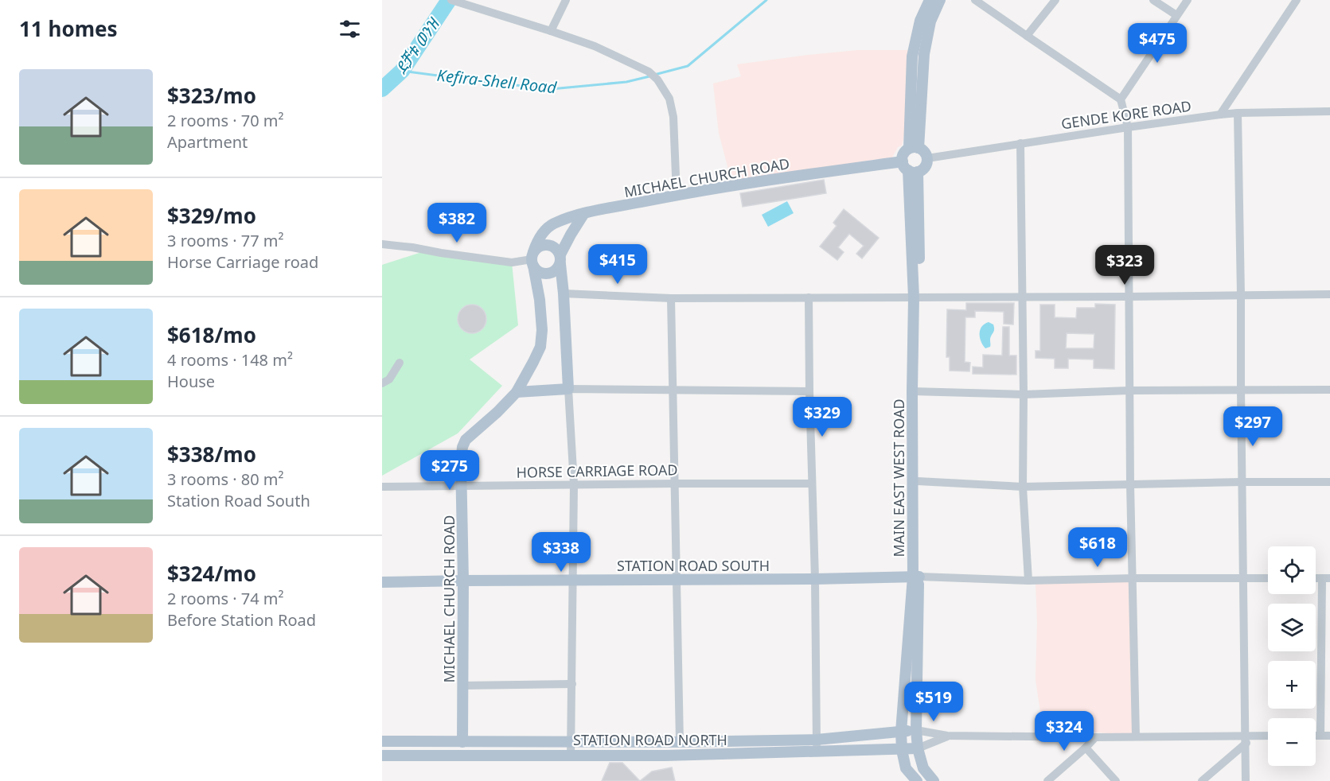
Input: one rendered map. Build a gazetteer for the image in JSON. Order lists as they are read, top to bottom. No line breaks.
{"streets":{"main road":["MICHAEL CHURCH ROAD","MAIN EAST WEST ROAD","STATION ROAD SOUTH","STATION ROAD NORTH"],"street":["GENDE KORE ROAD","HORSE CARRIAGE ROAD"]},"crossings":[["GENDE KORE ROAD","MICHAEL CHURCH ROAD"],["GENDE KORE ROAD","MAIN EAST WEST ROAD"],["MICHAEL CHURCH ROAD","HORSE CARRIAGE ROAD"],["MICHAEL CHURCH ROAD","MAIN EAST WEST ROAD"],["MICHAEL CHURCH ROAD","STATION ROAD SOUTH"],["MICHAEL CHURCH ROAD","STATION ROAD NORTH"],["MAIN EAST WEST ROAD","STATION ROAD SOUTH"],["MAIN EAST WEST ROAD","STATION ROAD NORTH"]],"water":["ደቻቱ ወንዝ","Kefira-Shell Road"],"page":{"heading":"11 homes","price":["$475","$382","$415","$323","$329","$297","$275","$618","$338","$519","$324"],"list":[{"name":"$323/mo","note":"2 rooms · 70 m² · Apartment"},{"name":"$329/mo","note":"3 rooms · 77 m² · Horse Carriage road"},{"name":"$618/mo","note":"4 rooms · 148 m² · House"},{"name":"$338/mo","note":"3 rooms · 80 m² · Station Road South"},{"name":"$324/mo","note":"2 rooms · 74 m² · Before Station Road"}],"map_buttons":["+","−"]}}
